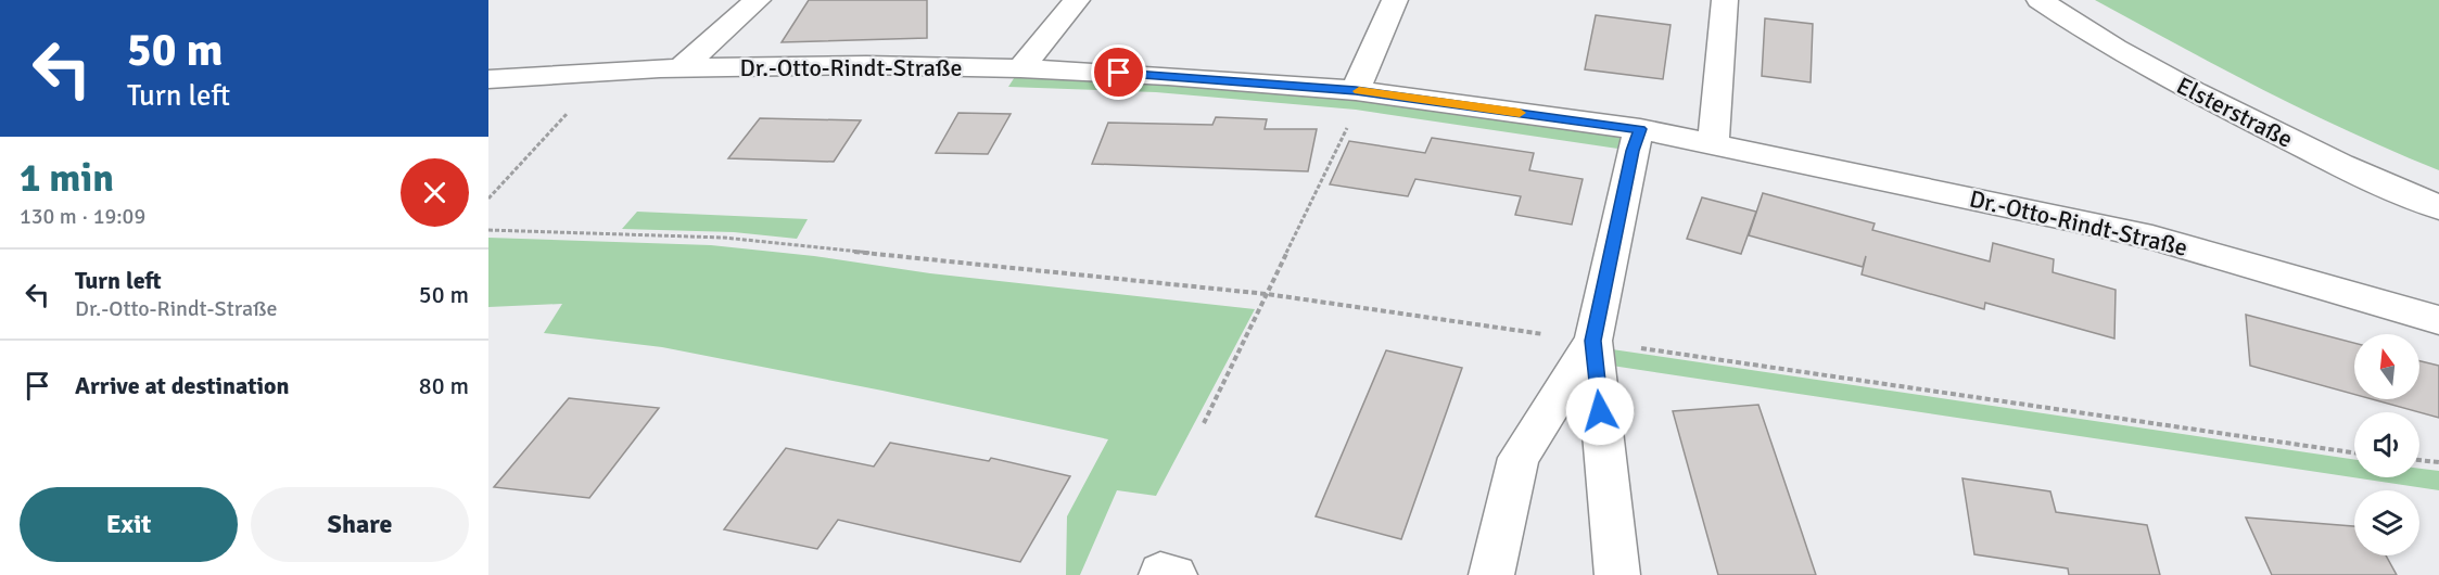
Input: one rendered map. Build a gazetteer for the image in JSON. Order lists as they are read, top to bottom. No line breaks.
{"streets":{"street":["Dr.-Otto-Rindt-Straße","Elsterstraße"]},"north":"top","page":{"turn":["50 m","Turn left"],"heading":["1 min","130 m · 19:09"],"list":[{"name":"Turn left","note":"Dr.-Otto-Rindt-Straße","value":"50 m"},{"name":"Arrive at destination","value":"80 m"}],"buttons":["Exit","Share"]}}
